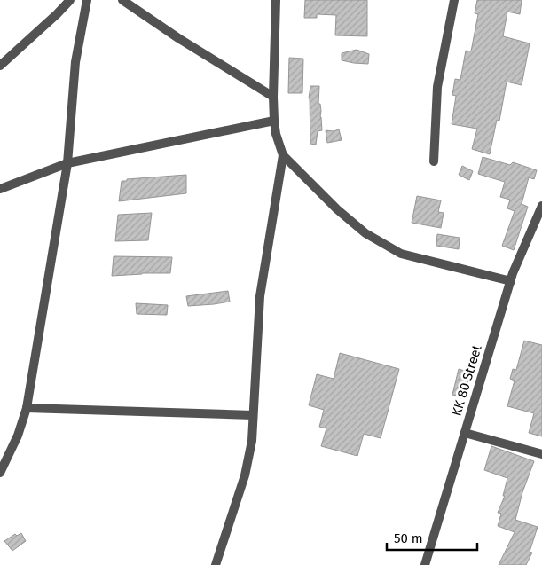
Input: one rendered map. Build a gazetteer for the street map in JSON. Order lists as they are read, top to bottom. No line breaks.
{"streets":{"street":["KK 80 Street"]},"scale_bar":"50 m"}
